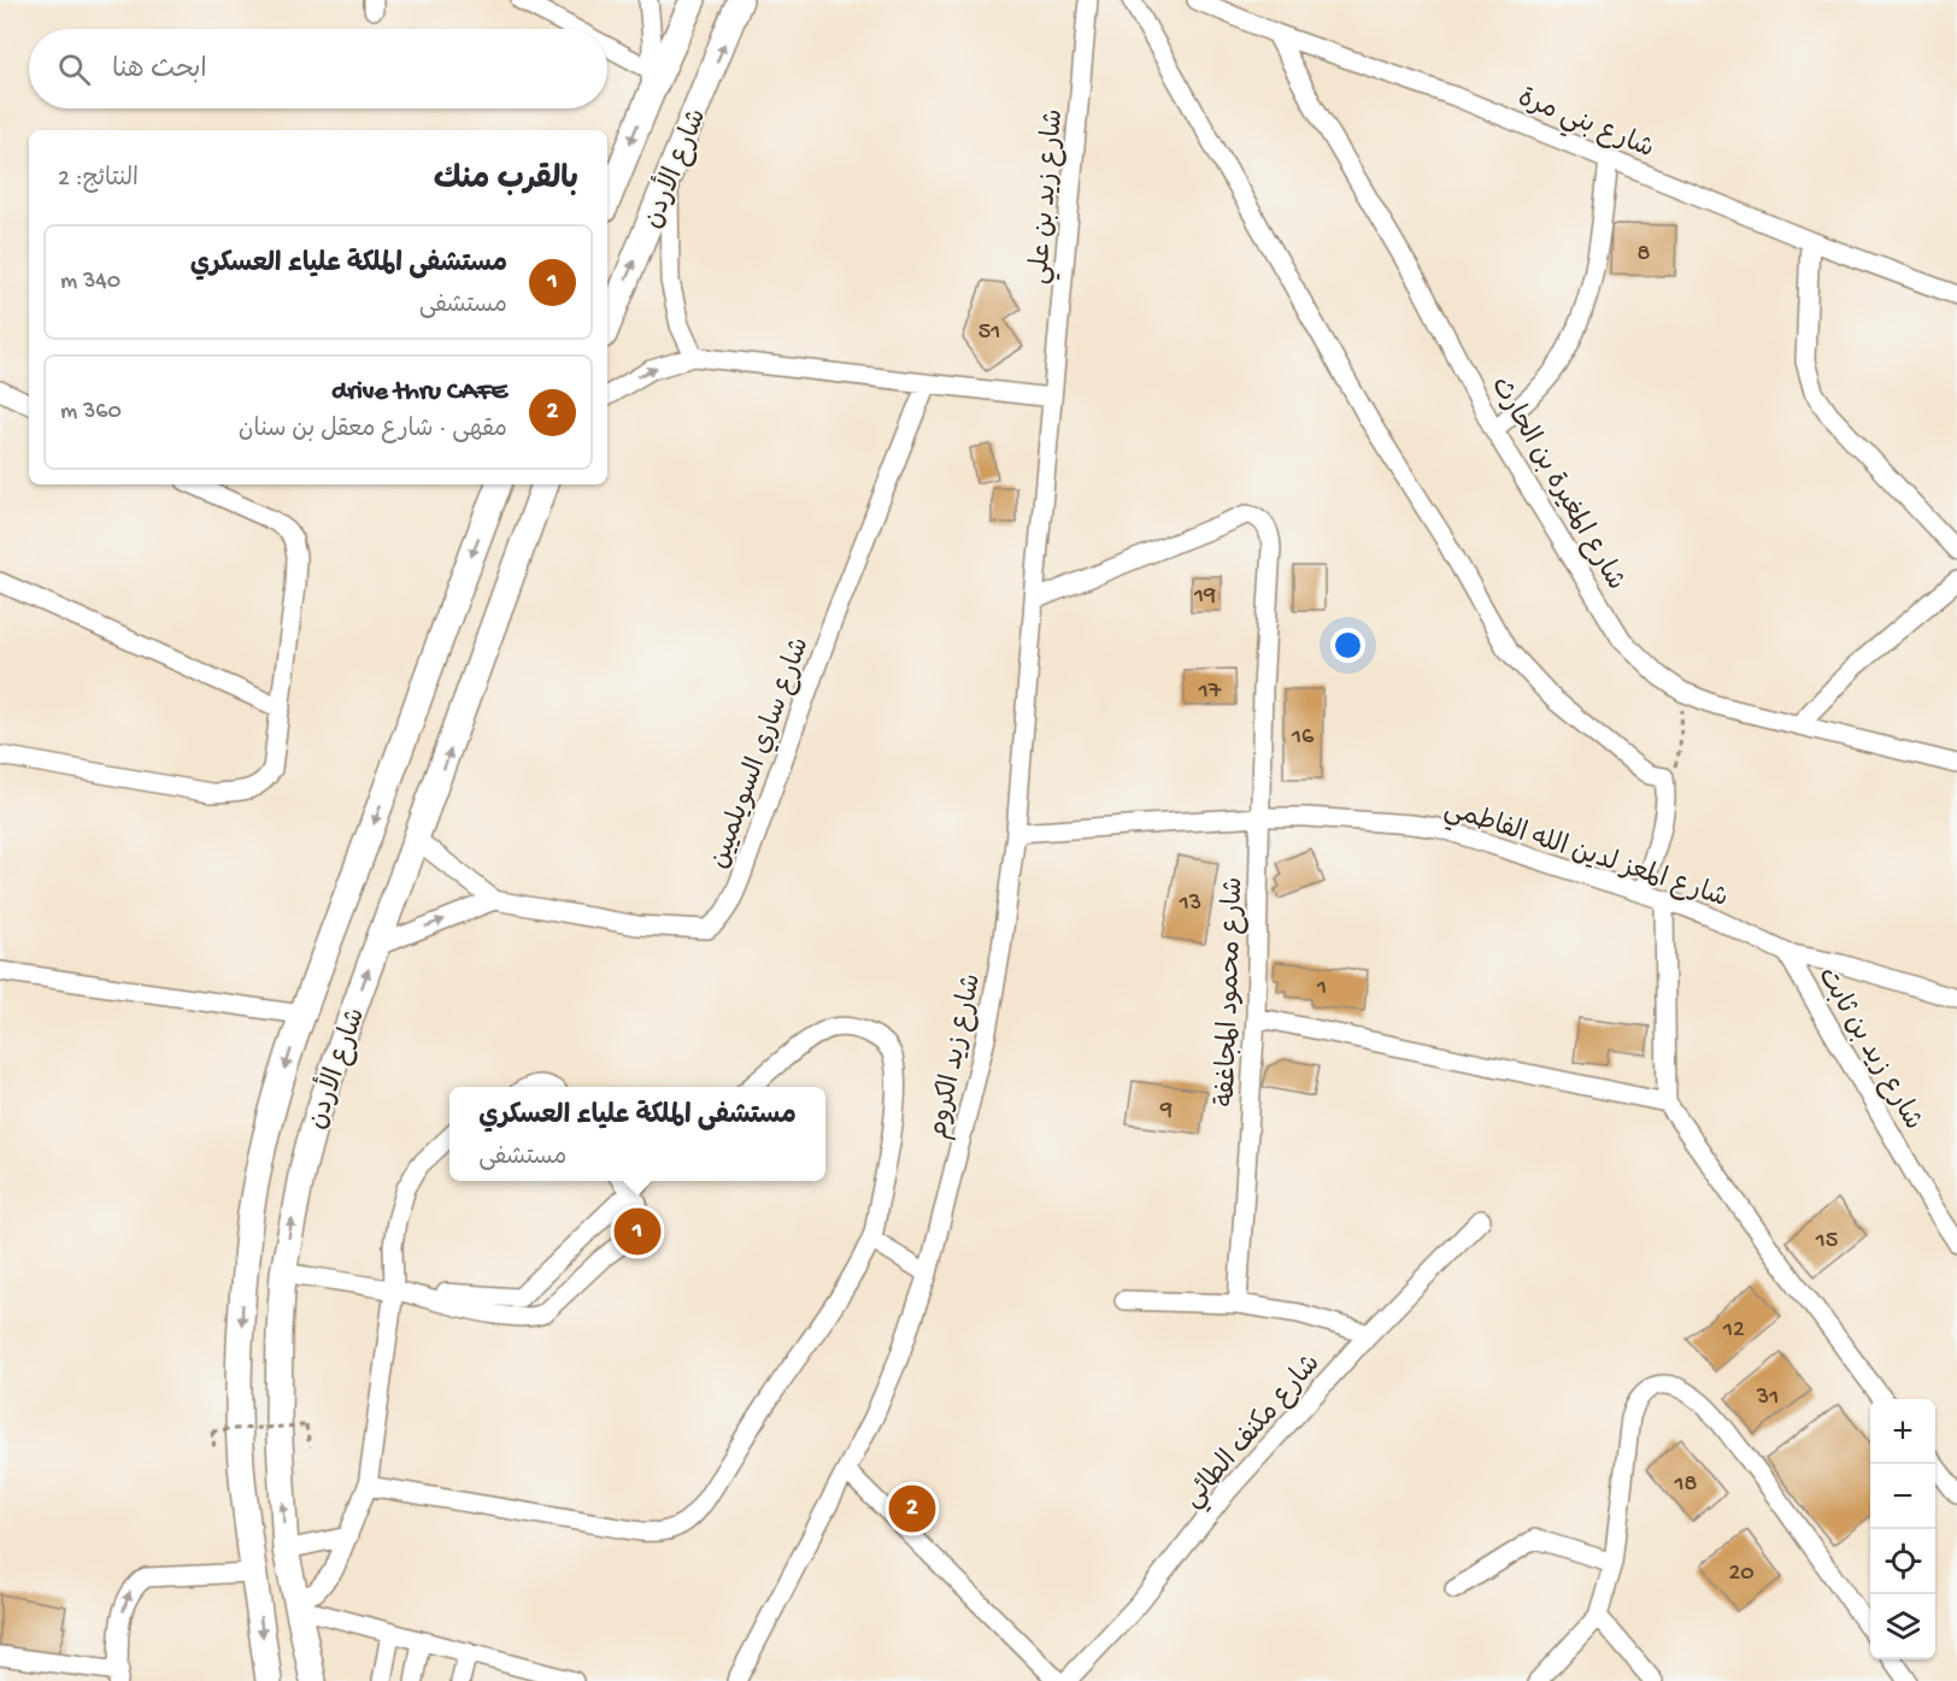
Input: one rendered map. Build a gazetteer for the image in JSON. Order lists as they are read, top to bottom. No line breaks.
{"streets":{"highway":["شارع الأردن"],"street":["شارع بني مرة","شارع زيد بن علي","شارع المغيرة بن الحارث","شارع ساري السويلميين","شارع المعز لدين الله الفاطمي","شارع محمود المجاغفة","شارع زيد بن ثابت","شارع زيد الكروم","شارع مكنف الطائي"]},"crossings":[["شارع بني مرة","شارع المغيرة بن الحارث"],["شارع الأردن","شارع ساري السويلميين"],["شارع زيد بن علي","شارع زيد الكروم"],["شارع المعز لدين الله الفاطمي","شارع محمود المجاغفة"],["شارع المعز لدين الله الفاطمي","شارع زيد بن ثابت"],["شارع المعز لدين الله الفاطمي","شارع زيد الكروم"],["شارع محمود المجاغفة","شارع زيد الكروم"]],"house_numbers":["8","51","19","17","16","13","1","9","15","12","31","18","20"],"page":{"search":"ابحث هنا","heading":["بالقرب منك","النتائج: 2"],"list":[{"mark":"1","name":"مستشفى الملكة علياء العسكري","note":"مستشفى","value":"340 m"},{"mark":"2","name":"drive thru CAFE","note":"مقهى · شارع معقل بن سنان","value":"360 m"}],"popup":["مستشفى الملكة علياء العسكري","مستشفى"],"pins":["1","2"],"map_buttons":["+","−"]}}
